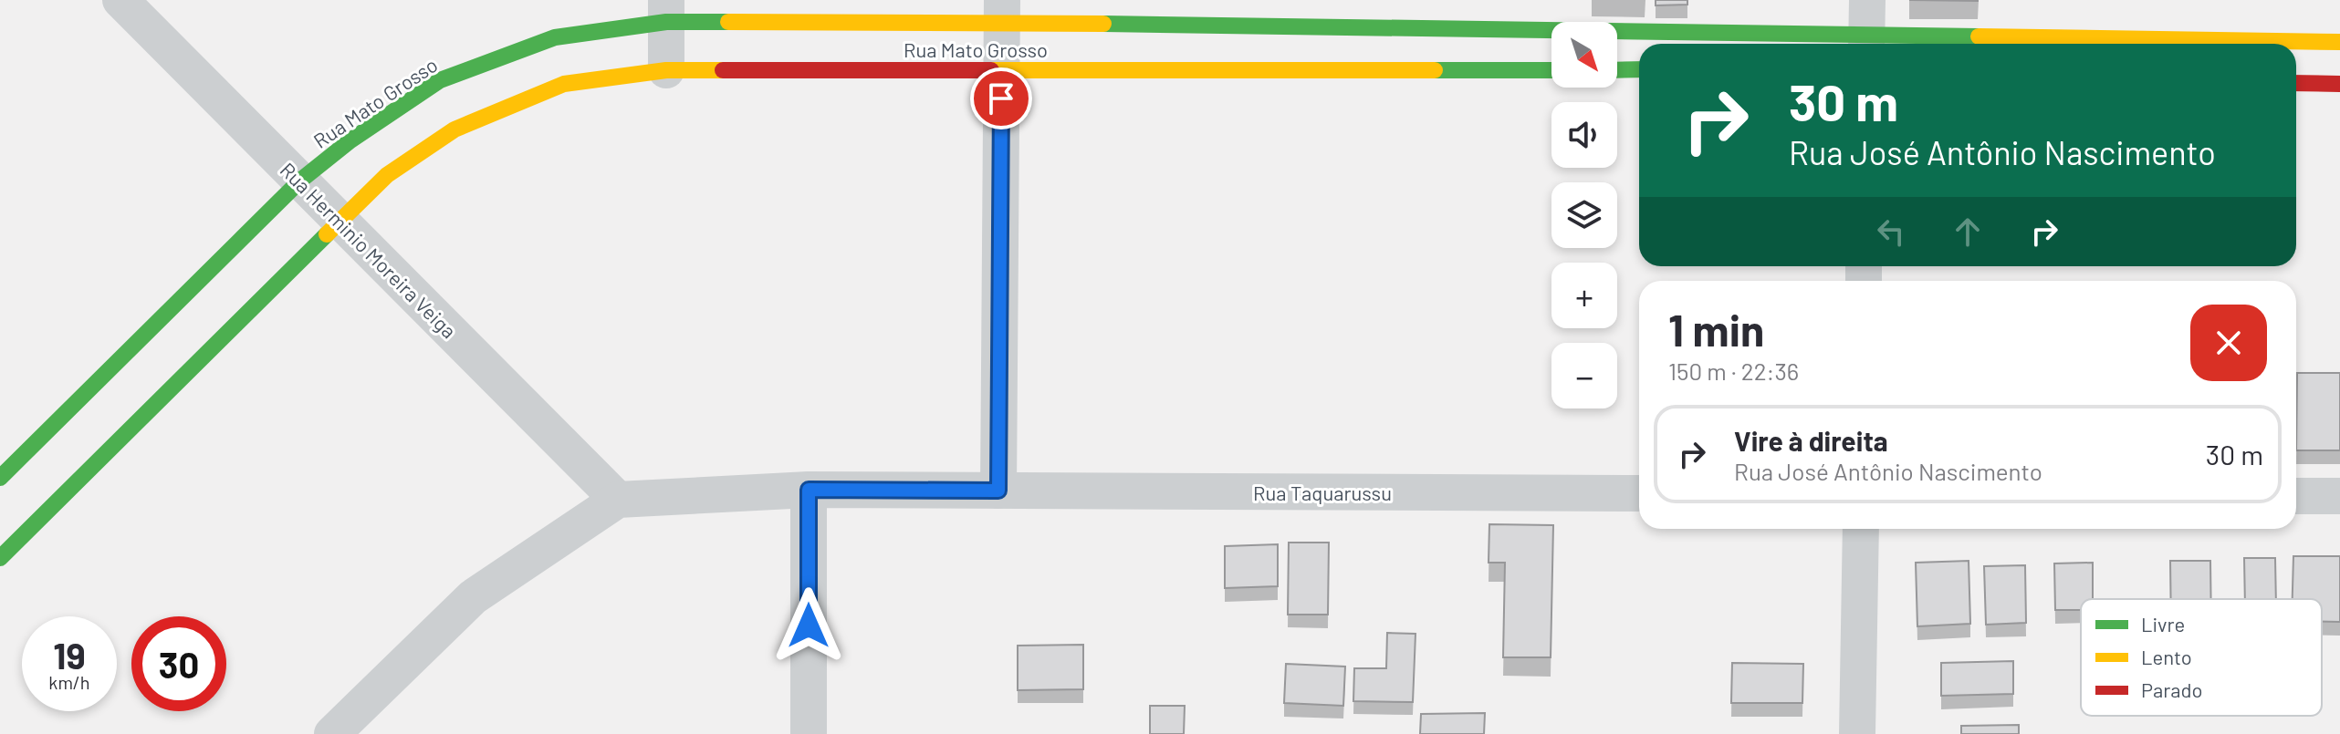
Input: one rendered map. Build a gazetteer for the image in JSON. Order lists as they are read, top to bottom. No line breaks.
{"streets":{"street":["Rua Mato Grosso","Rua Herminio Moreira Veiga","Rua Taquarussu"]},"crossings":[["Rua Mato Grosso","Rua Herminio Moreira Veiga"],["Rua Herminio Moreira Veiga","Rua Taquarussu"]],"legend":["Livre","Lento","Parado"],"north":"bottom right","page":{"map_buttons":["+","−"],"turn":["30 m","Rua José Antônio Nascimento"],"heading":["1 min","150 m · 22:36"],"list":[{"name":"Vire à direita","note":"Rua José Antônio Nascimento","value":"30 m"}],"speed":"19 km/h","limit":"30"}}
